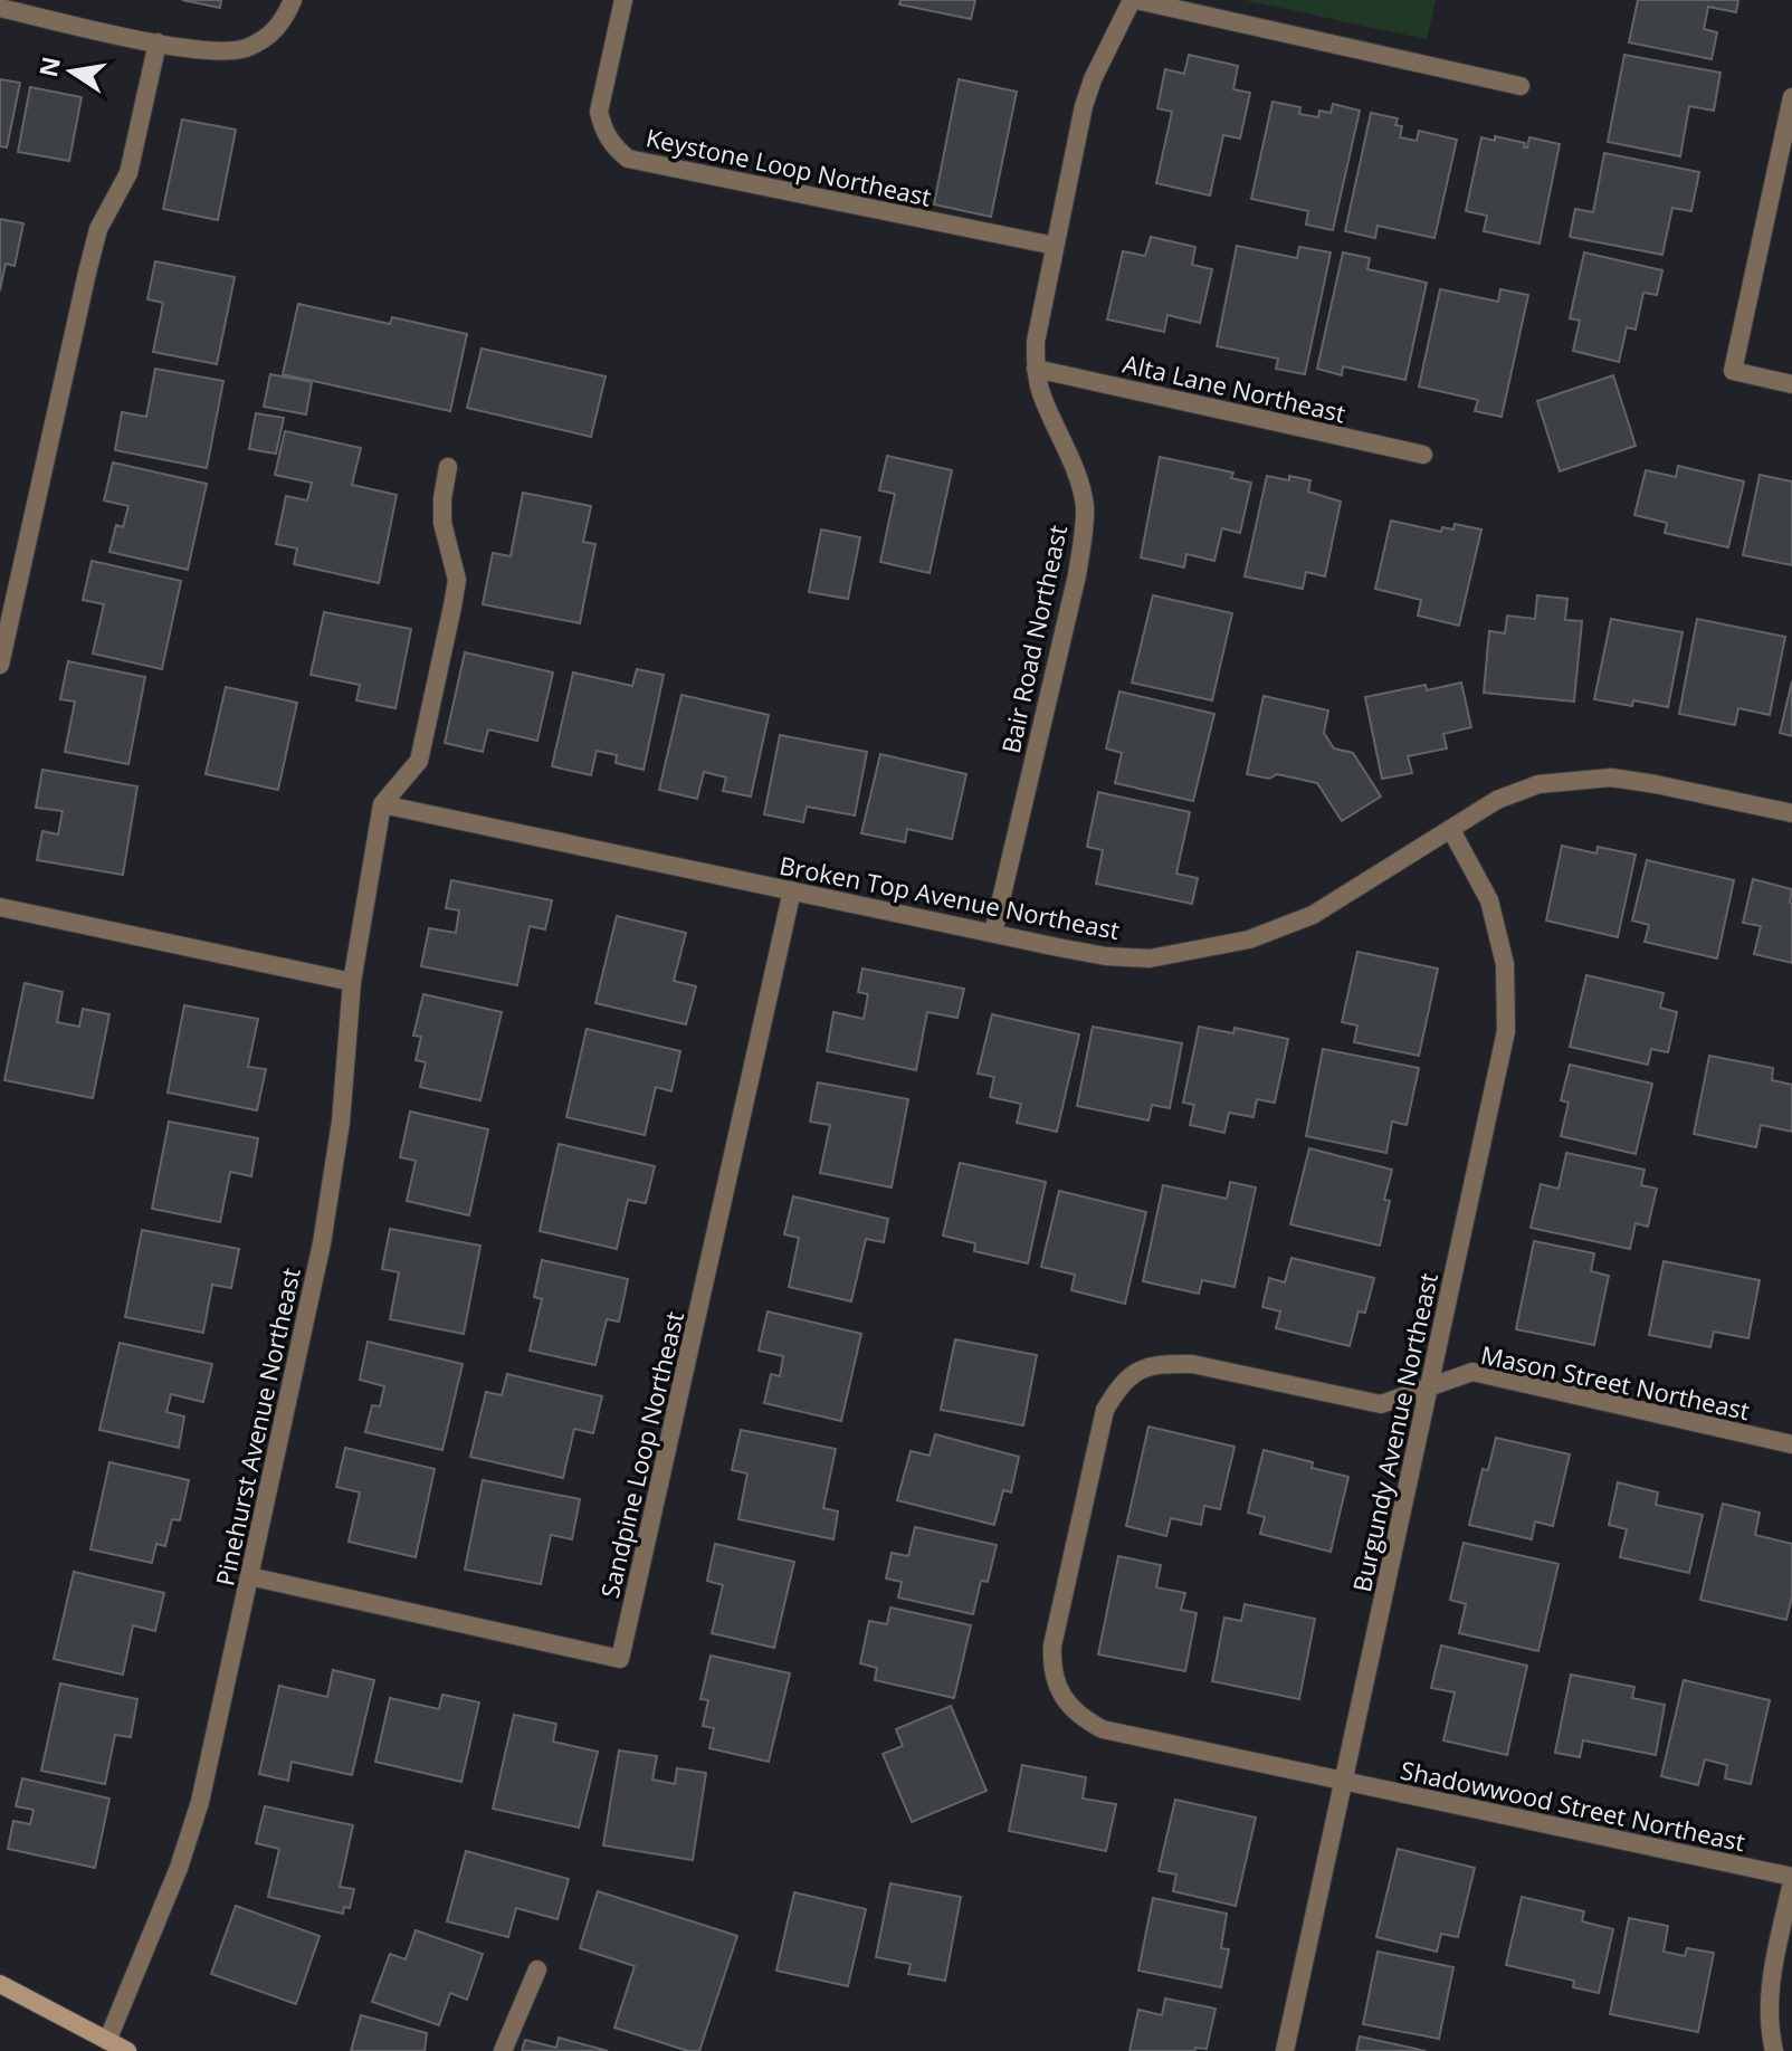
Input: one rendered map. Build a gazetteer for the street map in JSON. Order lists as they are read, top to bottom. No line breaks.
{"streets":{"street":["Keystone Loop Northeast","Alta Lane Northeast","Bair Road Northeast","Broken Top Avenue Northeast","Mason Street Northeast","Pinehurst Avenue Northeast","Burgundy Avenue Northeast","Sandpine Loop Northeast","Shadowwood Street Northeast"]},"crossings":[["Keystone Loop Northeast","Bair Road Northeast"],["Alta Lane Northeast","Bair Road Northeast"],["Bair Road Northeast","Broken Top Avenue Northeast"],["Broken Top Avenue Northeast","Pinehurst Avenue Northeast"],["Broken Top Avenue Northeast","Burgundy Avenue Northeast"],["Broken Top Avenue Northeast","Sandpine Loop Northeast"],["Mason Street Northeast","Burgundy Avenue Northeast"],["Mason Street Northeast","Shadowwood Street Northeast"],["Pinehurst Avenue Northeast","Sandpine Loop Northeast"],["Burgundy Avenue Northeast","Shadowwood Street Northeast"]],"north":"left"}
